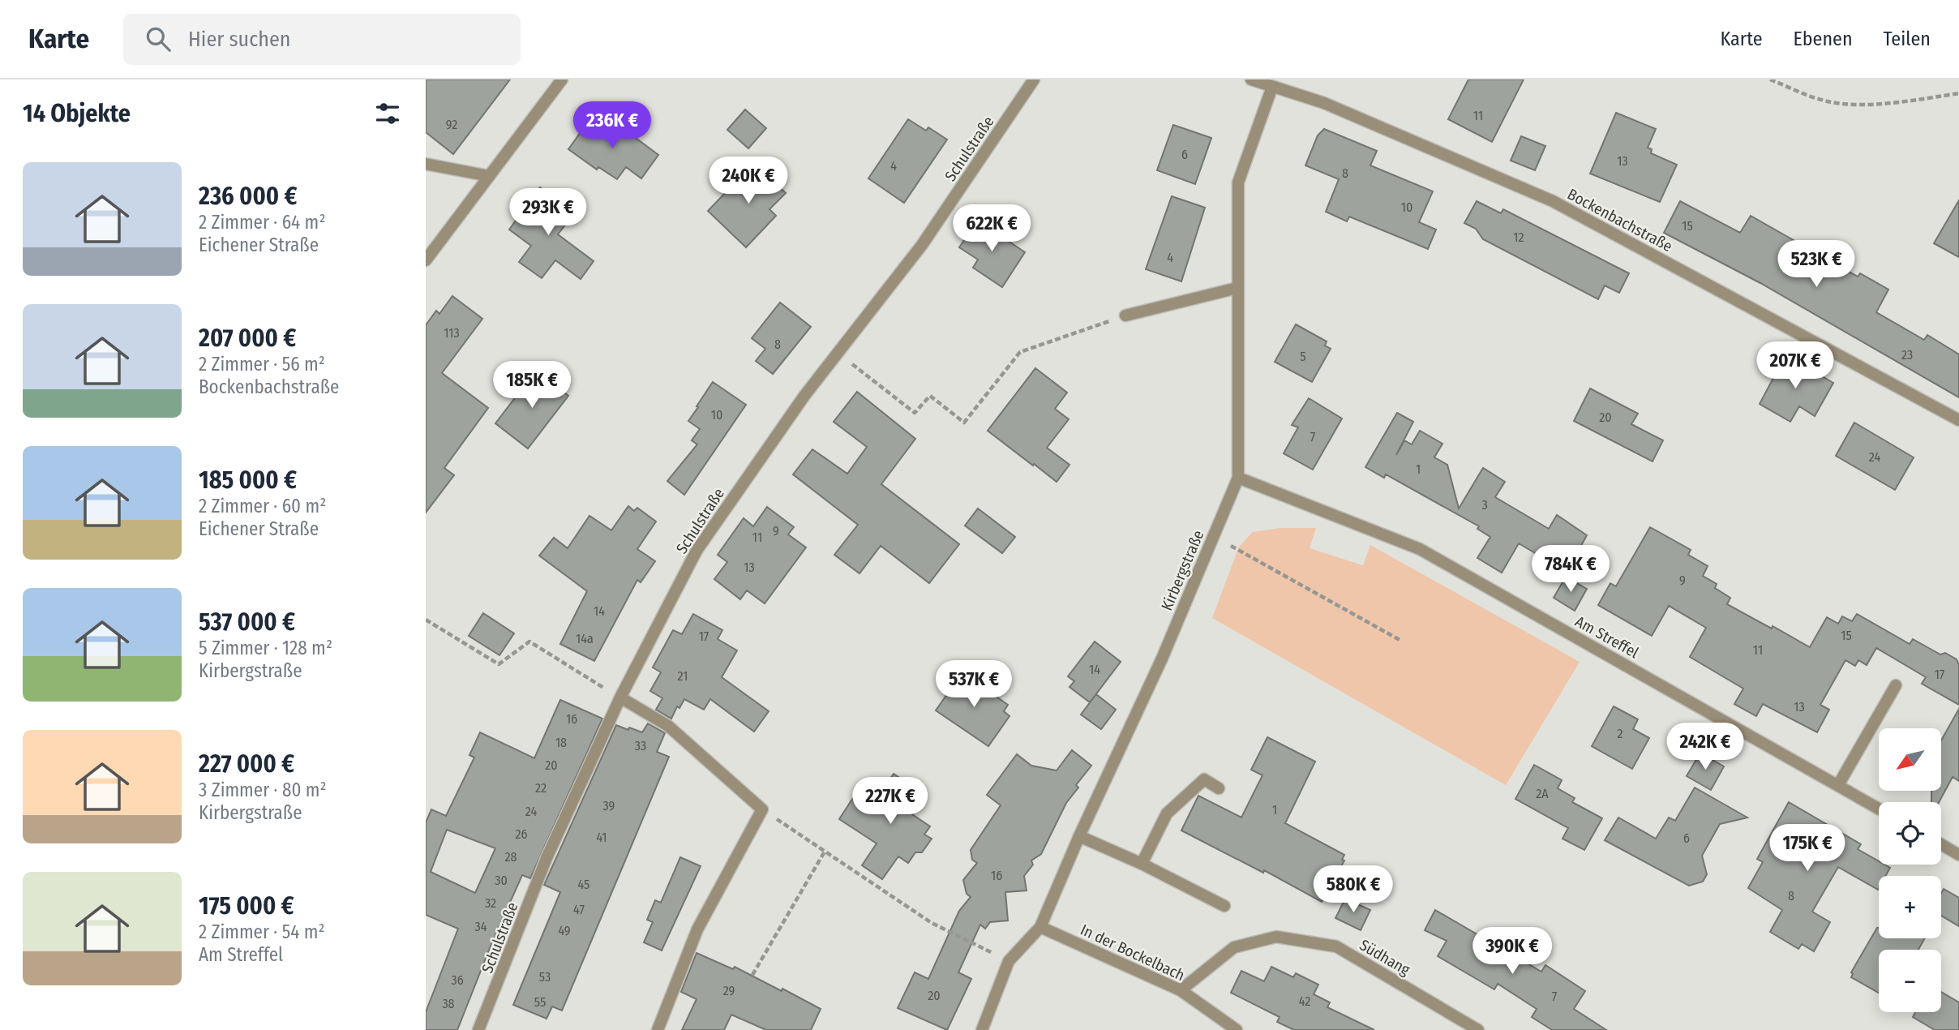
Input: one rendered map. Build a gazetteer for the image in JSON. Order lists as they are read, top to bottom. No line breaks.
{"streets":{"street":["Schulstraße","Bockenbachstraße","Kirbergstraße","Am Streffel","In der Bockelbach","Südhang"]},"crossings":[["Bockenbachstraße","Kirbergstraße"],["Kirbergstraße","Am Streffel"],["Kirbergstraße","In der Bockelbach"],["In der Bockelbach","Südhang"]],"house_numbers":["11","92","6","13","4","8","10","15","12","4","113","8","23","5","10","20","7","24","1","3","9","11","13","9","14","15","17","14a","11","14","17","21","13","16","2","18","33","20","22","2A","39","1","24","26","41","6","28","16","30","45","8","32","47","34","49","53","36","29","20","7","42","55","38"],"north":"bottom left","page":{"header":"Karte","search":"Hier suchen","nav":["Karte","Ebenen","Teilen"],"heading":"14 Objekte","price":["236K €","240K €","293K €","622K €","523K €","207K €","185K €","784K €","537K €","242K €","227K €","175K €","580K €","390K €"],"list":[{"name":"236 000 €","note":"2 Zimmer · 64 m² · Eichener Straße"},{"name":"207 000 €","note":"2 Zimmer · 56 m² · Bockenbachstraße"},{"name":"185 000 €","note":"2 Zimmer · 60 m² · Eichener Straße"},{"name":"537 000 €","note":"5 Zimmer · 128 m² · Kirbergstraße"},{"name":"227 000 €","note":"3 Zimmer · 80 m² · Kirbergstraße"},{"name":"175 000 €","note":"2 Zimmer · 54 m² · Am Streffel"}],"map_buttons":["+","−"]}}
